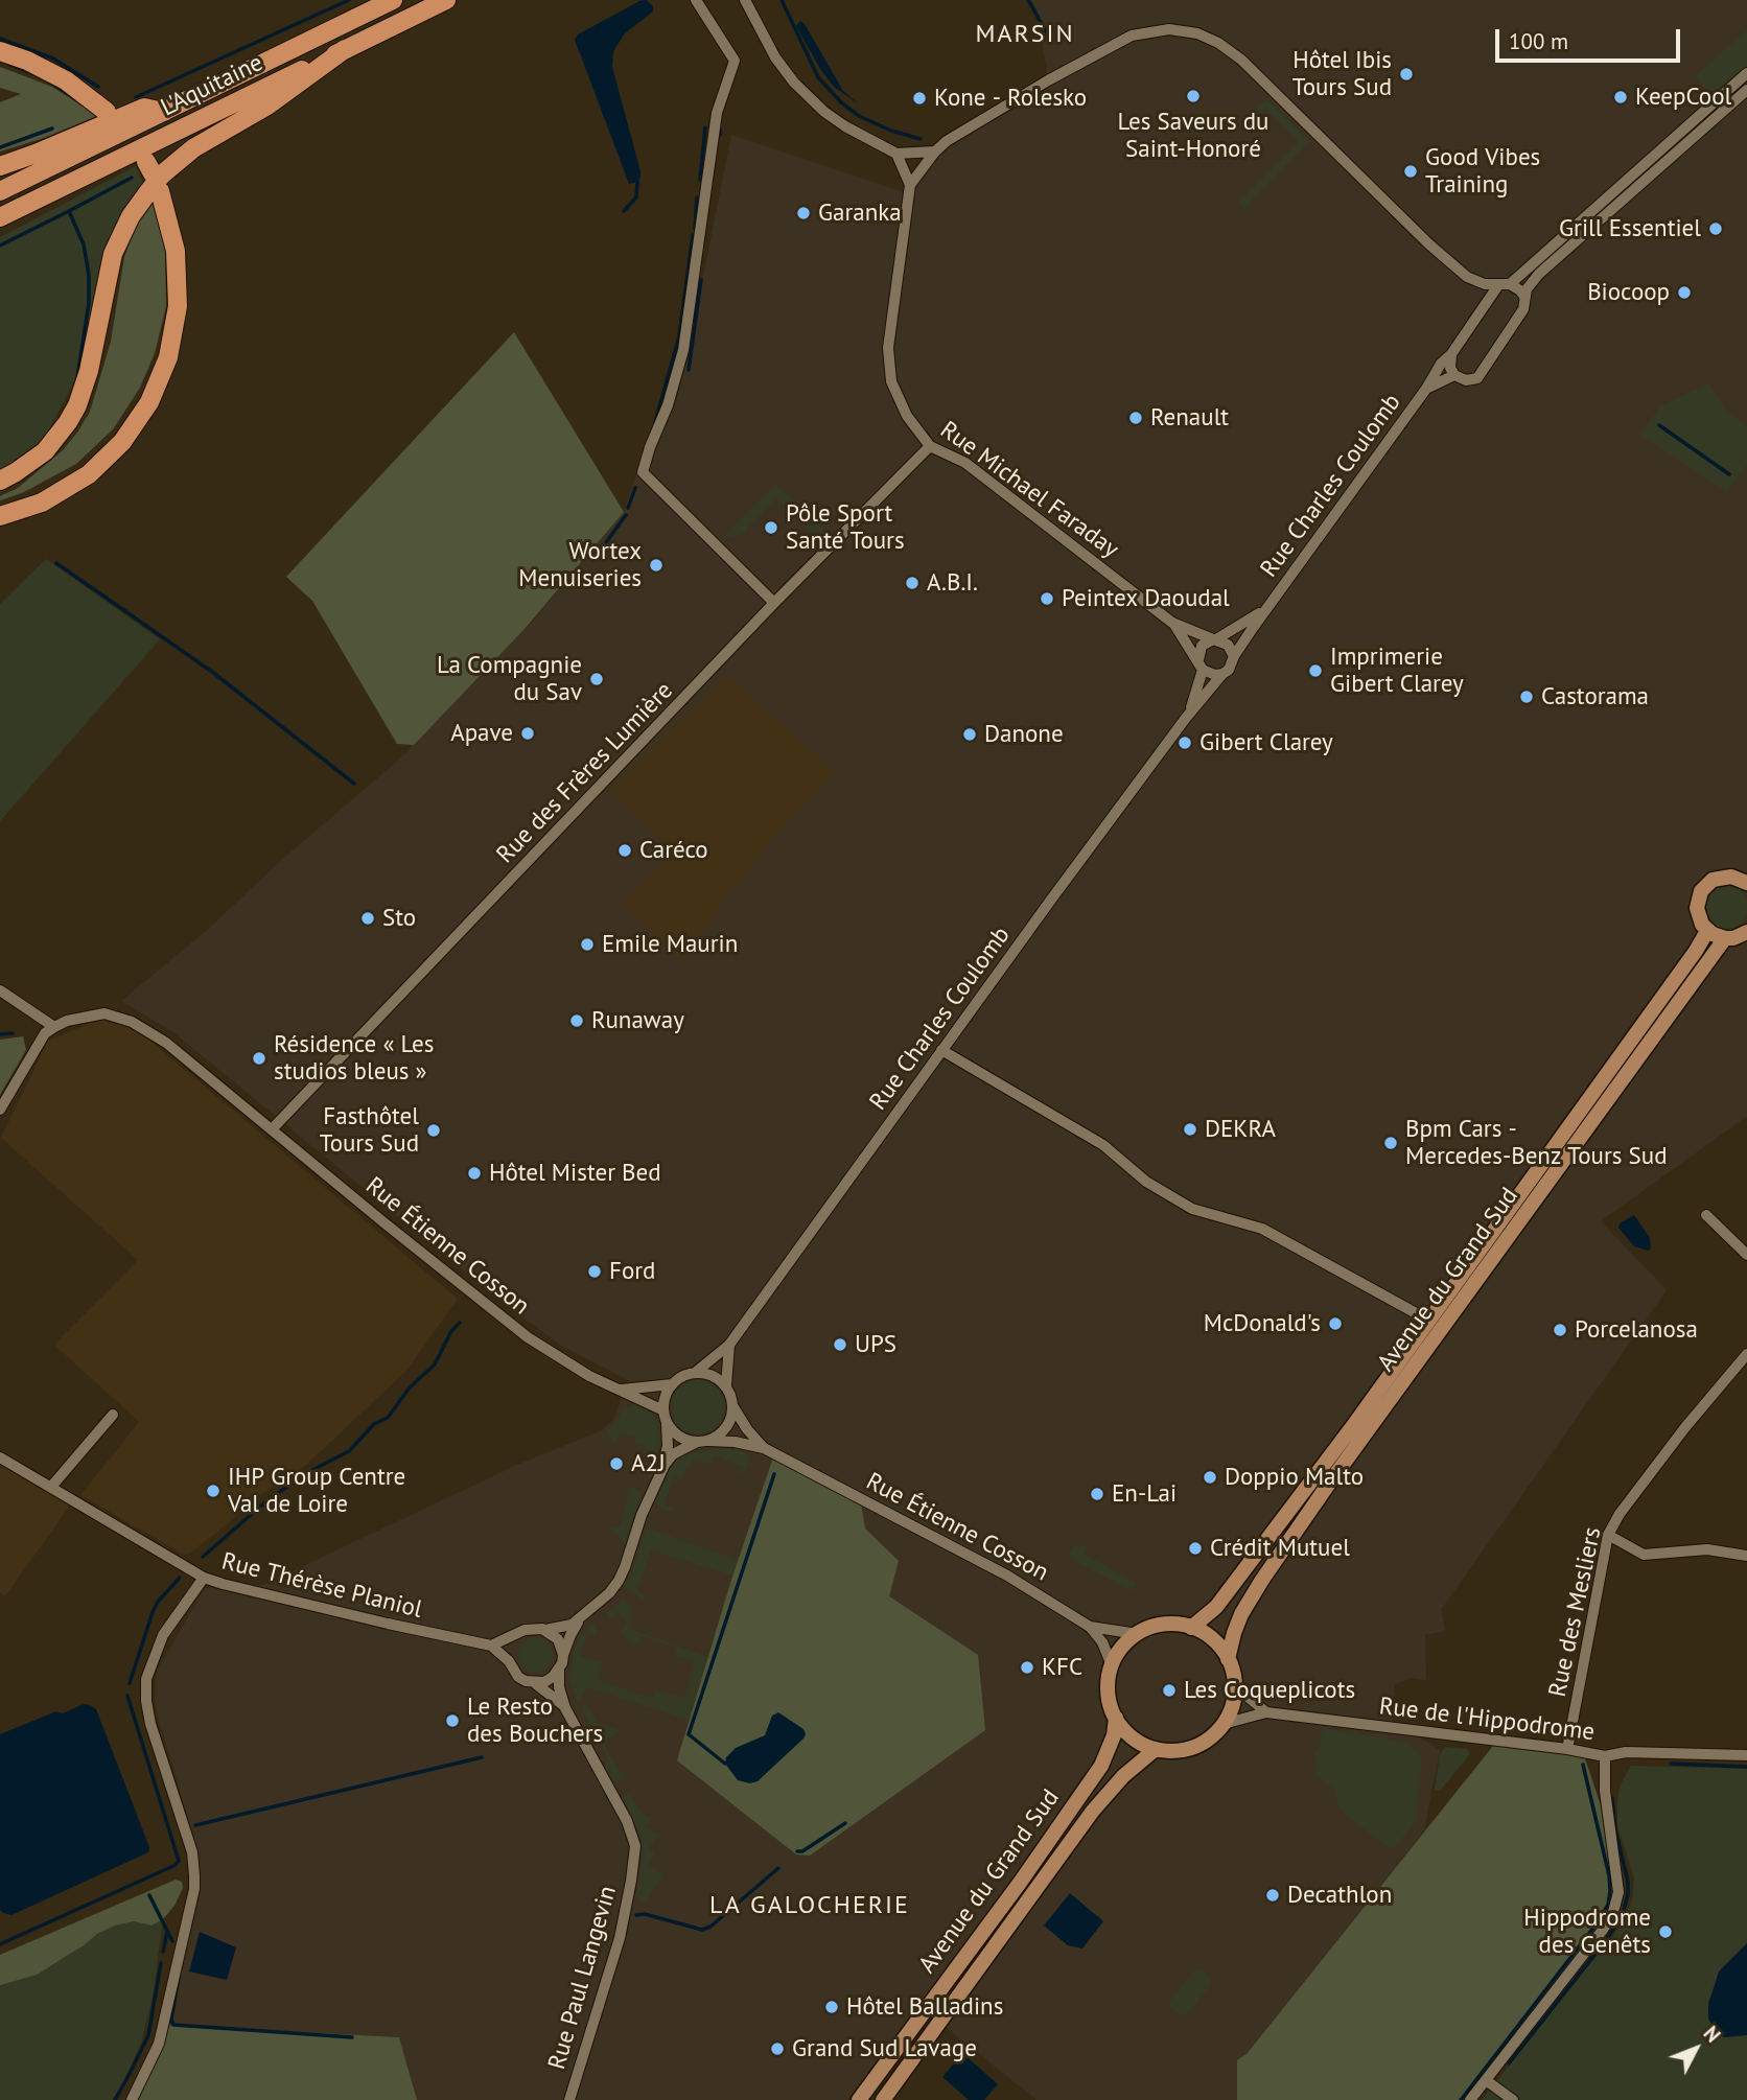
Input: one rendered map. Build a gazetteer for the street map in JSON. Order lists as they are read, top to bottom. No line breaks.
{"streets":{"highway":["L'Aquitaine"],"main road":["Avenue du Grand Sud"],"street":["Rue Charles Coulomb","Rue Michael Faraday","Rue des Frères Lumière","Rue Étienne Cosson","Rue Thérèse Planiol","Rue des Mesliers","Rue de l'Hippodrome","Rue Paul Langevin"]},"crossings":[["Rue Charles Coulomb","Rue Michael Faraday"],["Rue Charles Coulomb","Rue Étienne Cosson"],["Rue Michael Faraday","Rue des Frères Lumière"],["Rue des Frères Lumière","Rue Étienne Cosson"],["Rue Étienne Cosson","Avenue du Grand Sud"],["Rue Étienne Cosson","Rue de l'Hippodrome"],["Avenue du Grand Sud","Rue de l'Hippodrome"],["Rue des Mesliers","Rue de l'Hippodrome"]],"districts":["MARSIN","LA GALOCHERIE"],"places":["Hôtel Ibis Tours Sud","Les Saveurs du Saint-Honoré","KeepCool","Kone - Rolesko","Good Vibes Training","Garanka","Grill Essentiel","Biocoop","Renault","Pôle Sport Santé Tours","Wortex Menuiseries","A.B.I.","Peintex Daoudal","Imprimerie Gibert Clarey","La Compagnie du Sav","Castorama","Apave","Danone","Gibert Clarey","Caréco","Sto","Emile Maurin","Runaway","Résidence « Les studios bleus »","DEKRA","Fasthôtel Tours Sud","Bpm Cars - Mercedes-Benz Tours Sud","Hôtel Mister Bed","Ford","McDonald's","Porcelanosa","UPS","A2J","Doppio Malto","IHP Group Centre Val de Loire","En-Lai","Crédit Mutuel","KFC","Les Coqueplicots","Le Resto des Bouchers","Decathlon","Hippodrome des Genêts","Hôtel Balladins","Grand Sud Lavage"],"scale_bar":"100 m","north":"top right"}
